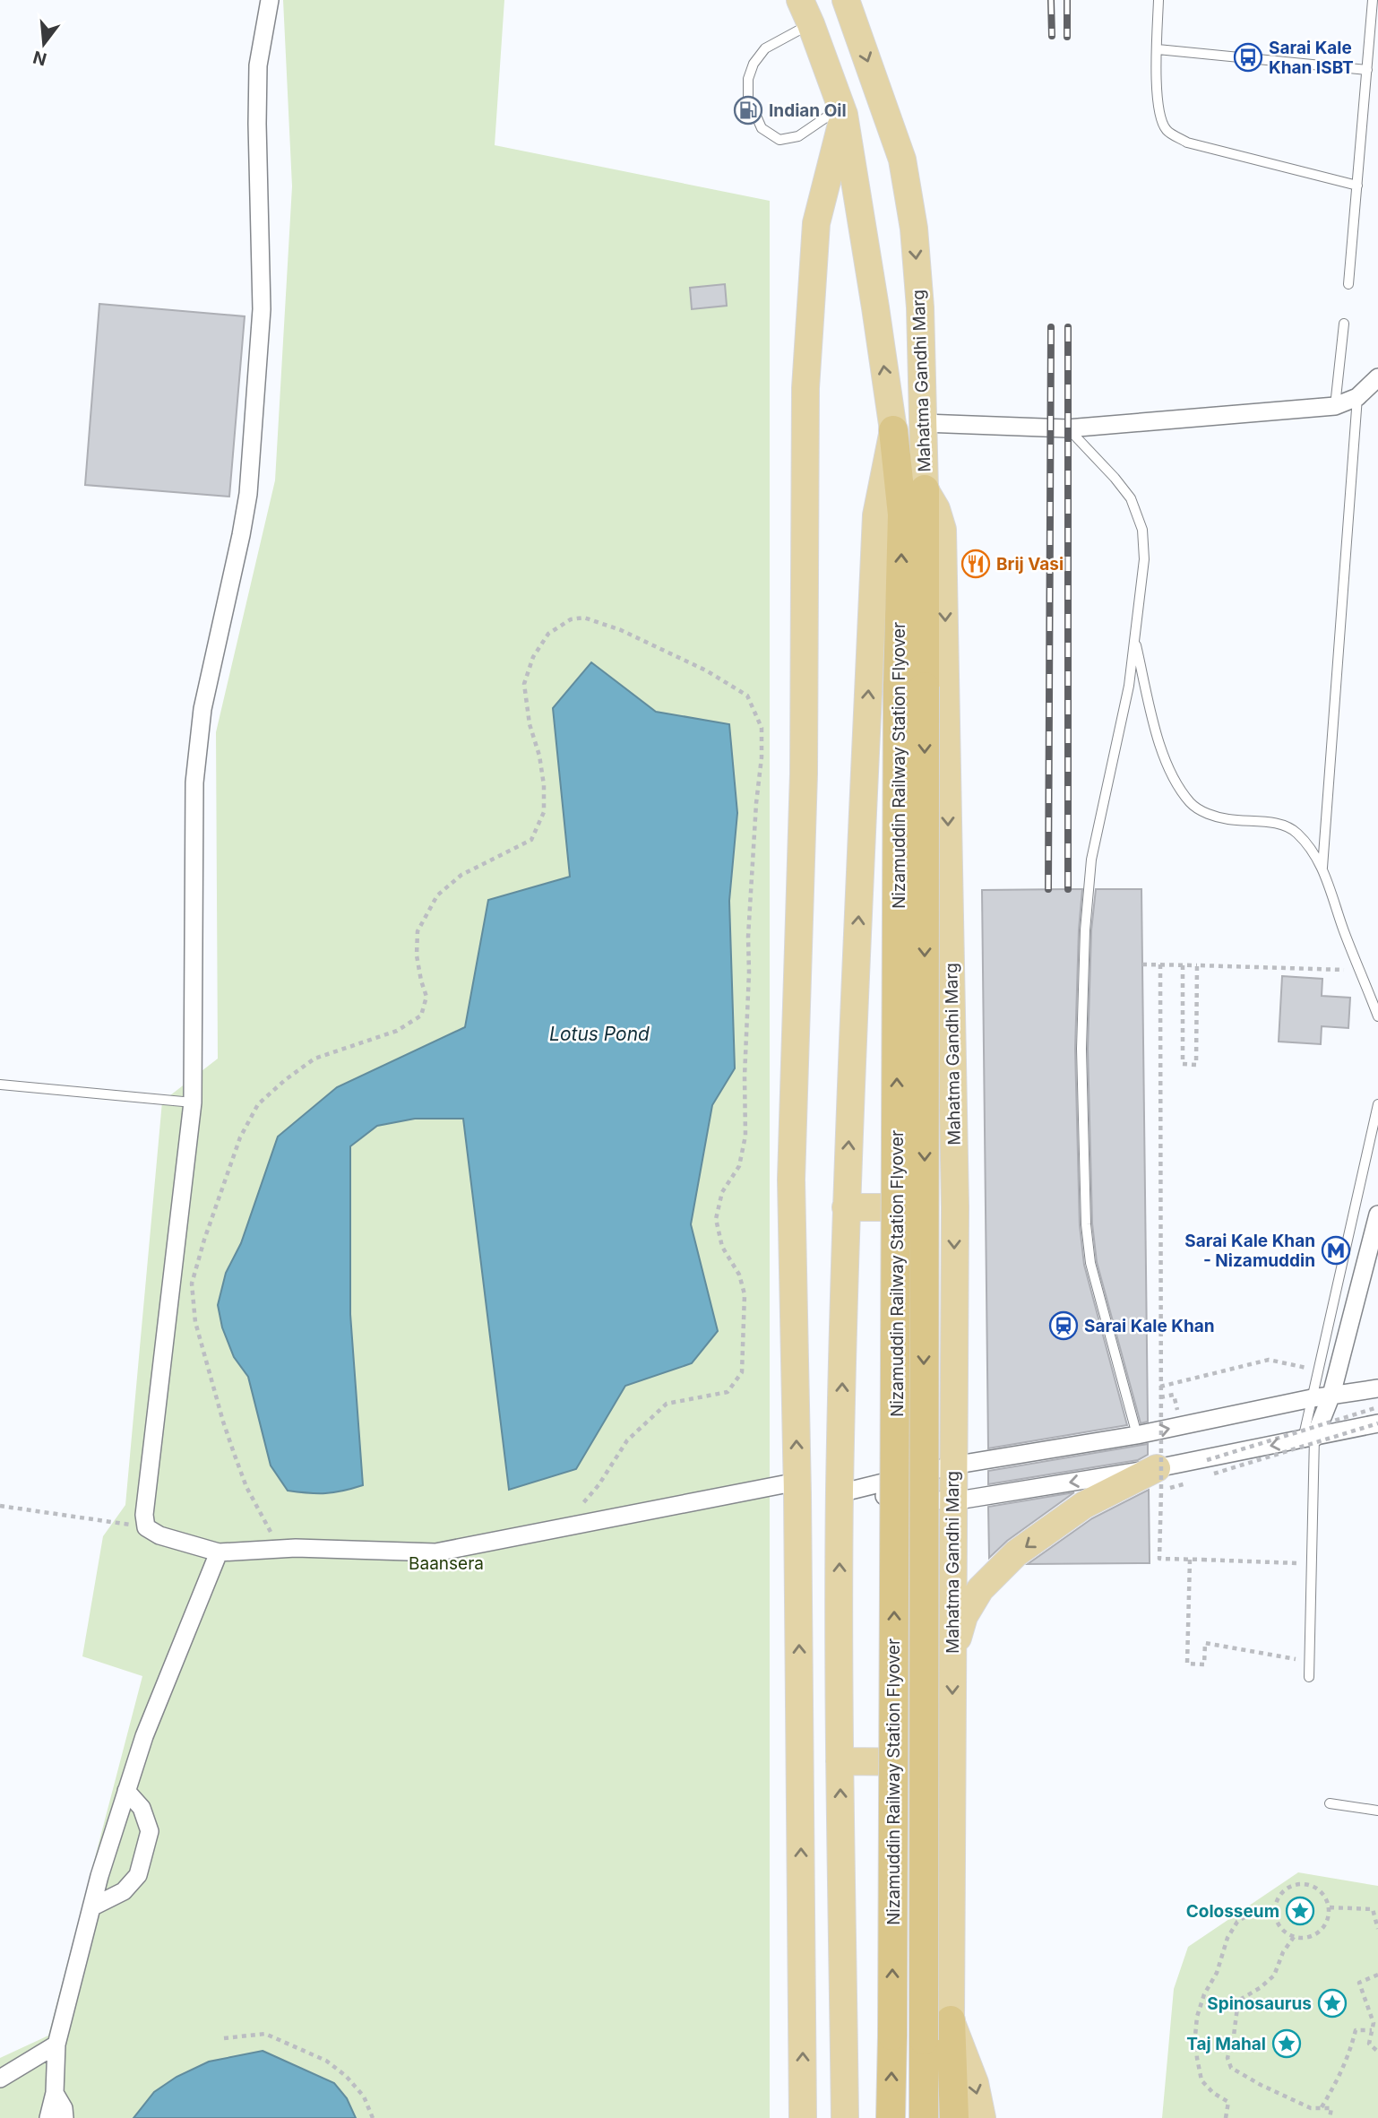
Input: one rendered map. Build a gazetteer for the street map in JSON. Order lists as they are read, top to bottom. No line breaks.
{"streets":{"highway":["Nizamuddin Railway Station Flyover"],"main road":["Mahatma Gandhi Marg"]},"crossings":[["Mahatma Gandhi Marg","Nizamuddin Railway Station Flyover"]],"water":["Lotus Pond"],"parks":["Baansera"],"places":{"bus stop":["Sarai Kale Khan ISBT"],"fuel station":["Indian Oil"],"restaurant":["Brij Vasi"],"metro station":["Sarai Kale Khan - Nizamuddin"],"station":["Sarai Kale Khan"],"place":["Colosseum","Spinosaurus","Taj Mahal"]},"north":"bottom"}
